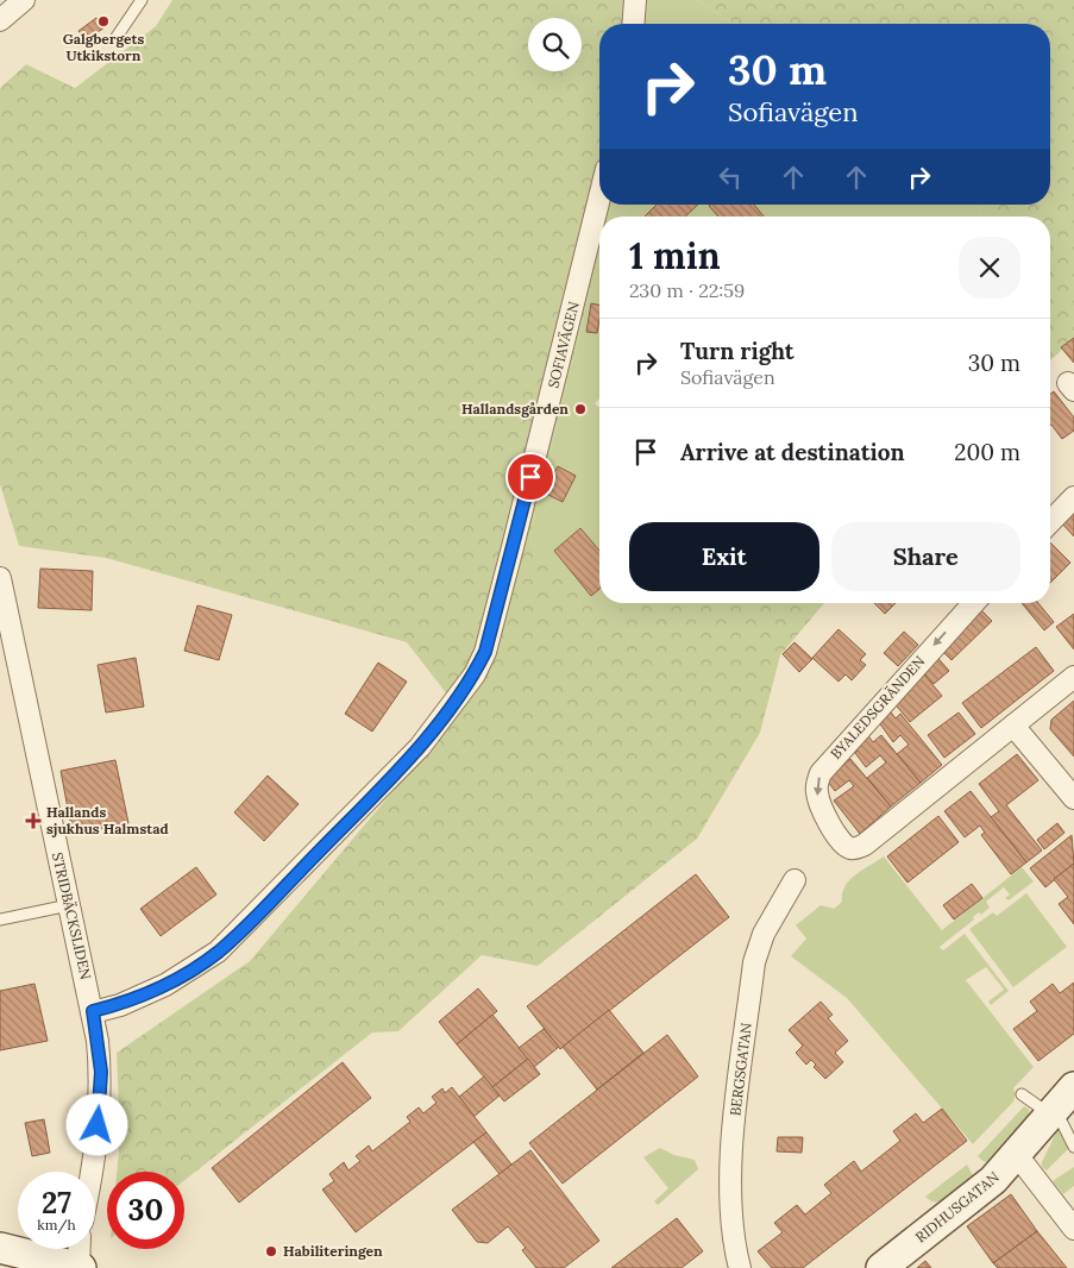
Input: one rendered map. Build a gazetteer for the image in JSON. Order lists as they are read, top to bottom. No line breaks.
{"streets":{"street":["SOFIAVÄGEN","BYALEDSGRÄNDEN","STRIDBÄCKSLIDEN","BERGSGATAN","RIDHUSGATAN"]},"crossings":[["SOFIAVÄGEN","STRIDBÄCKSLIDEN"]],"places":{"other":["Galgbergets Utkikstorn","Hallandsgården","Habiliteringen"],"health":["Hallands sjukhus Halmstad"]},"page":{"turn":["30 m","Sofiavägen"],"heading":["1 min","230 m · 22:59"],"list":[{"name":"Turn right","note":"Sofiavägen","value":"30 m"},{"name":"Arrive at destination","value":"200 m"}],"buttons":["Exit","Share"],"speed":"27 km/h","limit":"30"}}
